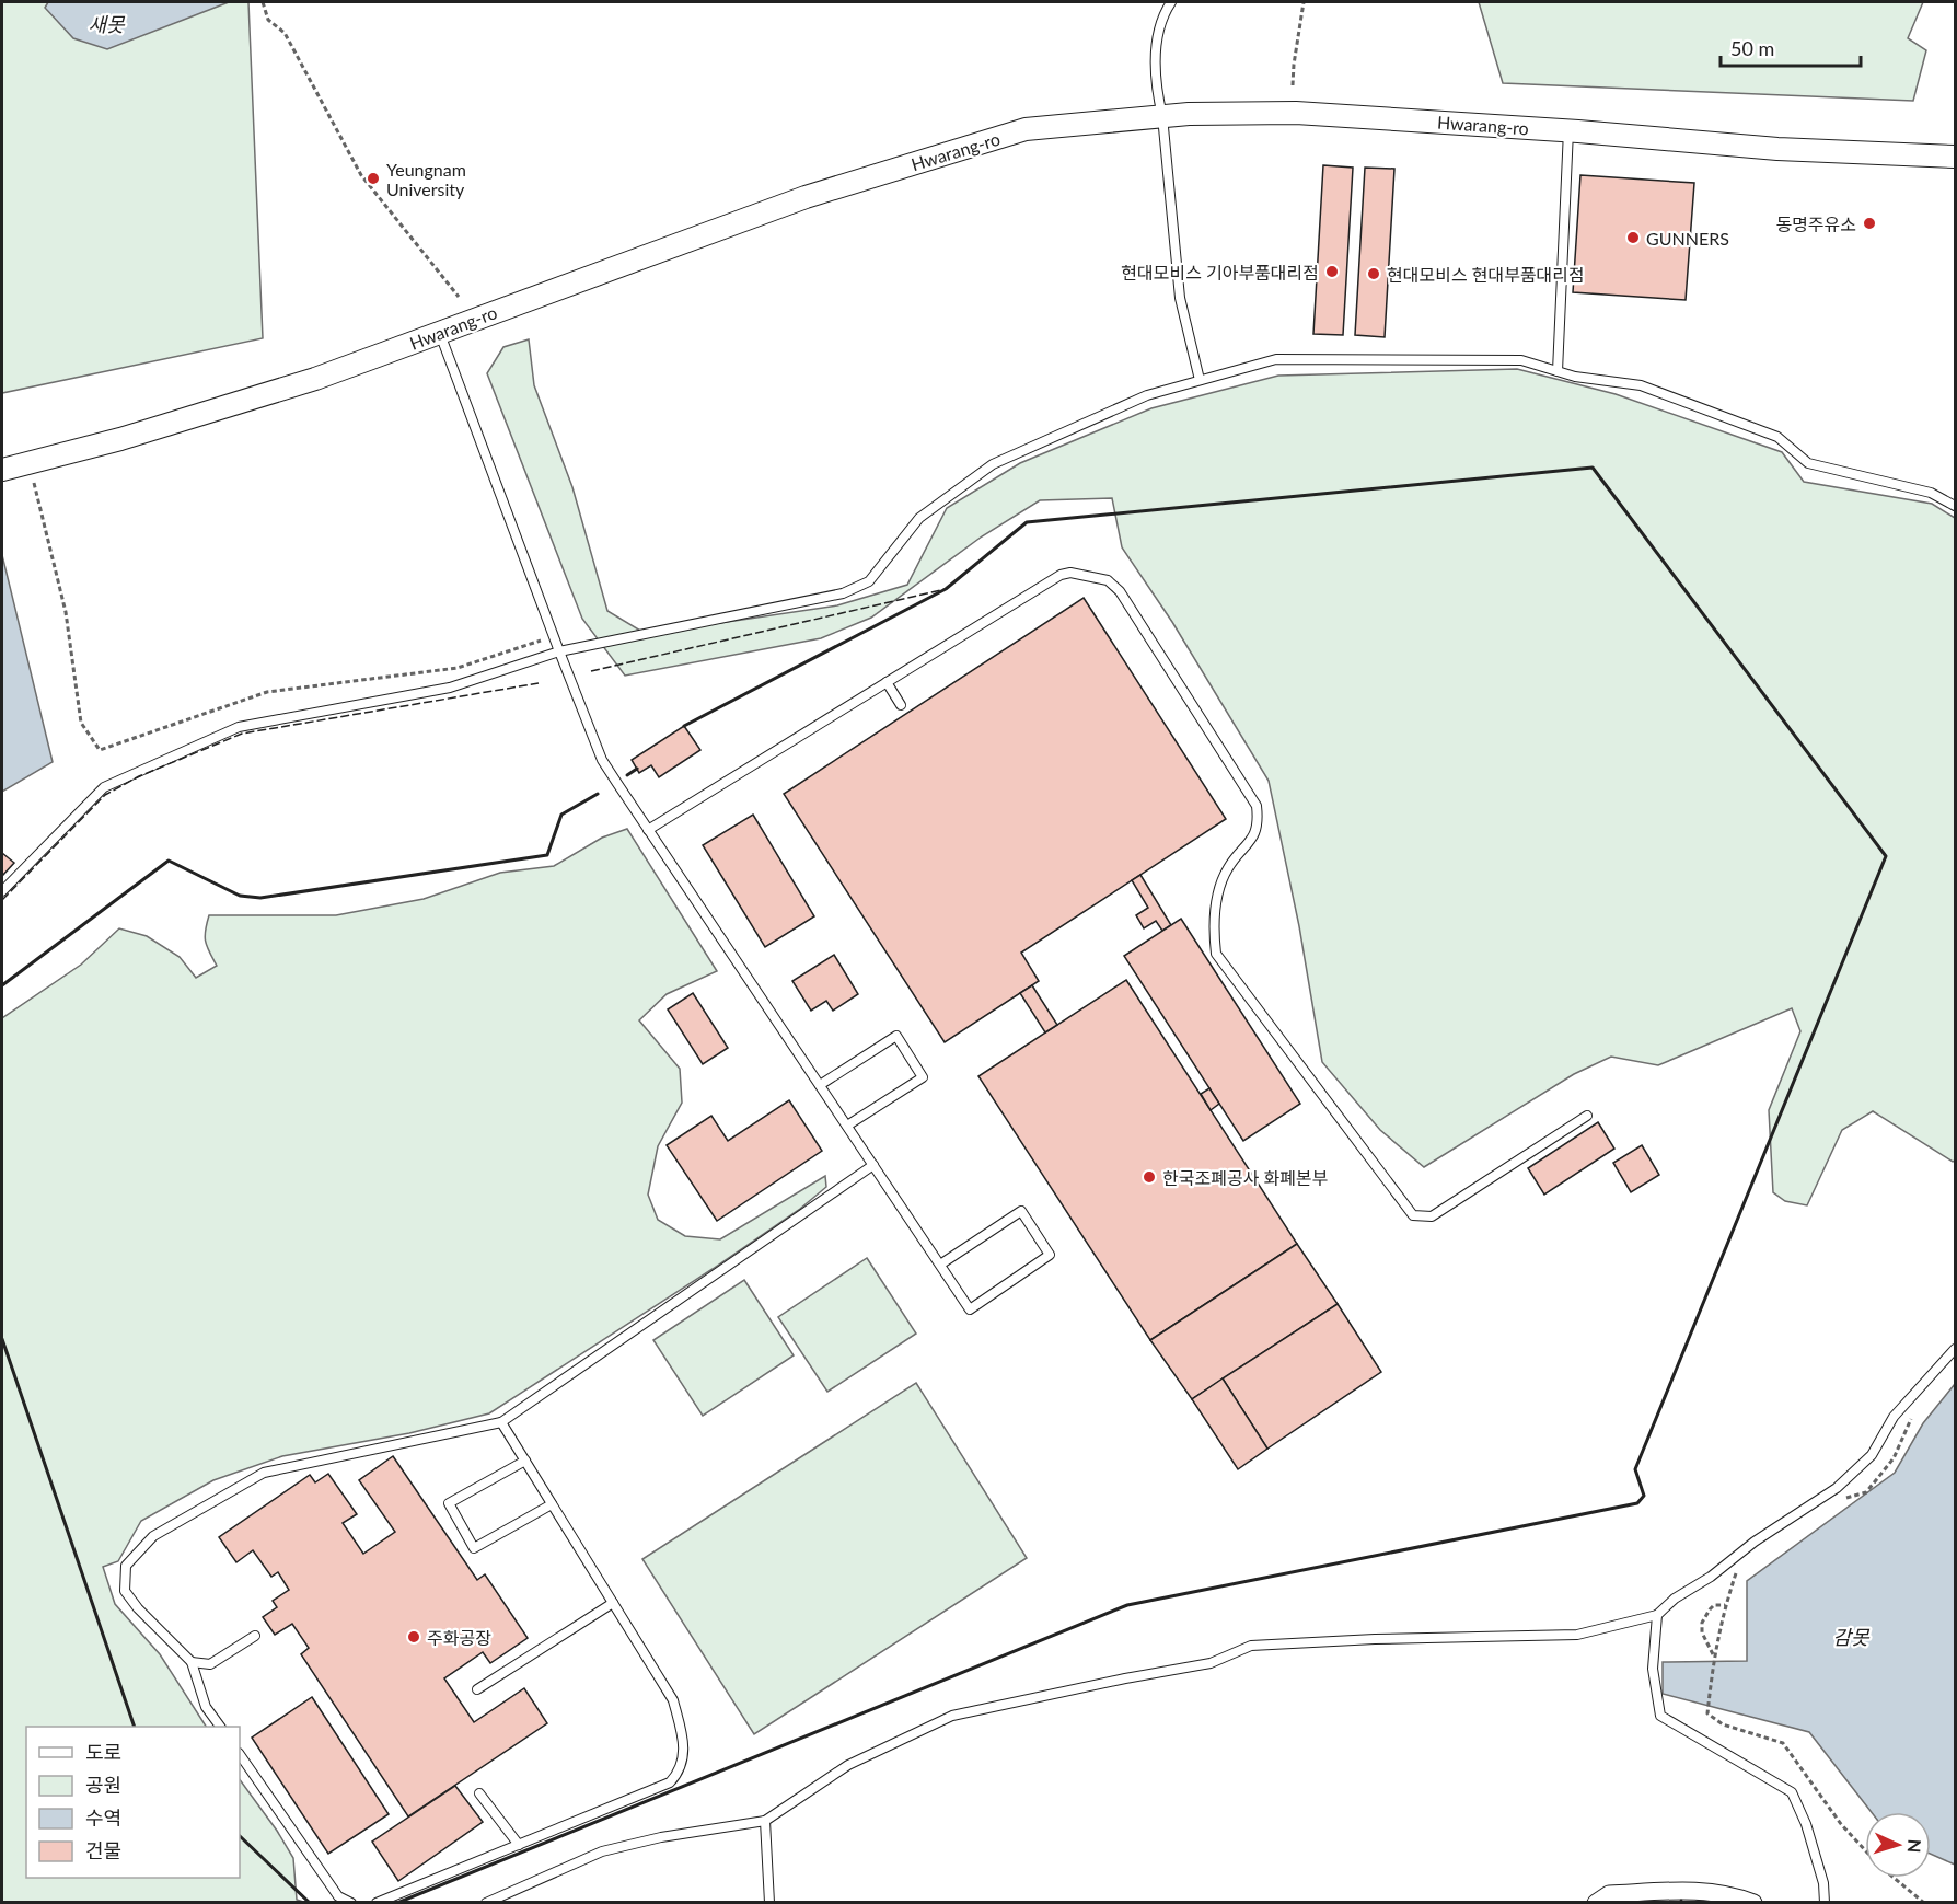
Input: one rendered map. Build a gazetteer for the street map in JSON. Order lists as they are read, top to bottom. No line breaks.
{"streets":{"street":["Hwarang-ro"]},"water":["새못","감못"],"places":["Yeungnam University","동명주유소","GUNNERS","현대모비스 기아부품대리점","현대모비스 현대부품대리점","한국조폐공사 화폐본부","주화공장"],"legend":["도로","공원","수역","건물"],"scale_bar":"50 m","north":"right"}
